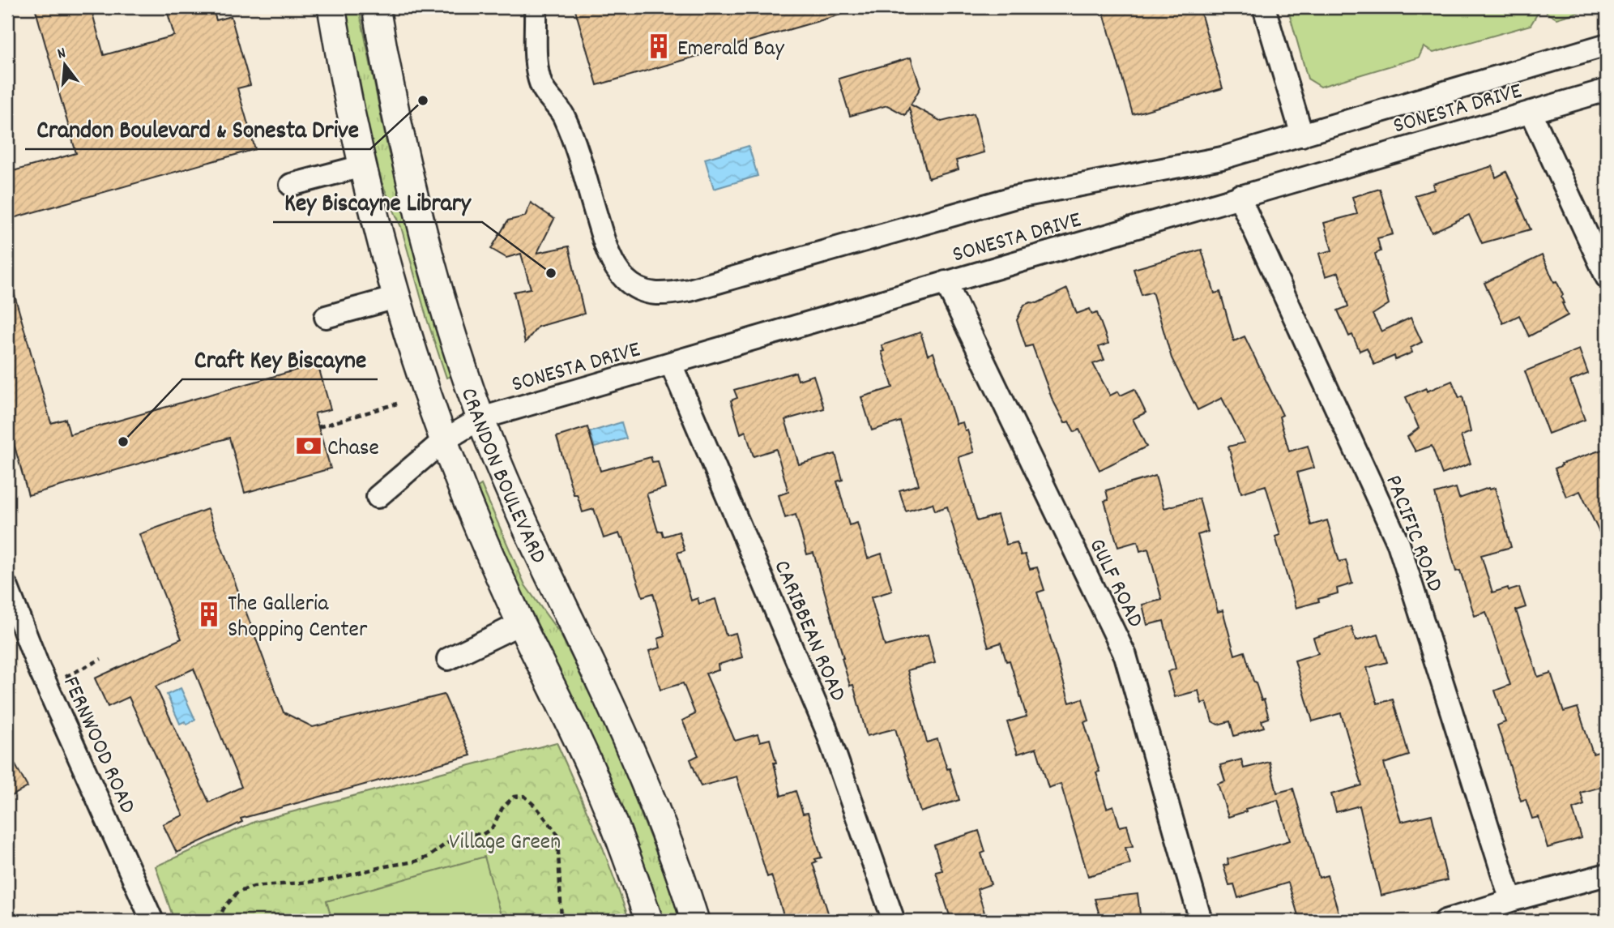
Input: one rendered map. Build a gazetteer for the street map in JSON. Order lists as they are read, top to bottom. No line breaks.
{"streets":{"main road":["CRANDON BOULEVARD"],"street":["SONESTA DRIVE","PACIFIC ROAD","GULF ROAD","CARIBBEAN ROAD","FERNWOOD ROAD"]},"crossings":[["SONESTA DRIVE","CRANDON BOULEVARD"],["SONESTA DRIVE","PACIFIC ROAD"],["SONESTA DRIVE","GULF ROAD"],["SONESTA DRIVE","CARIBBEAN ROAD"]],"parks":["Village Green"],"places":{"building":["Emerald Bay","The Galleria Shopping Center"],"other":["Crandon Boulevard & Sonesta Drive","Key Biscayne Library","Craft Key Biscayne"],"bank":["Chase"]},"north":"top"}
